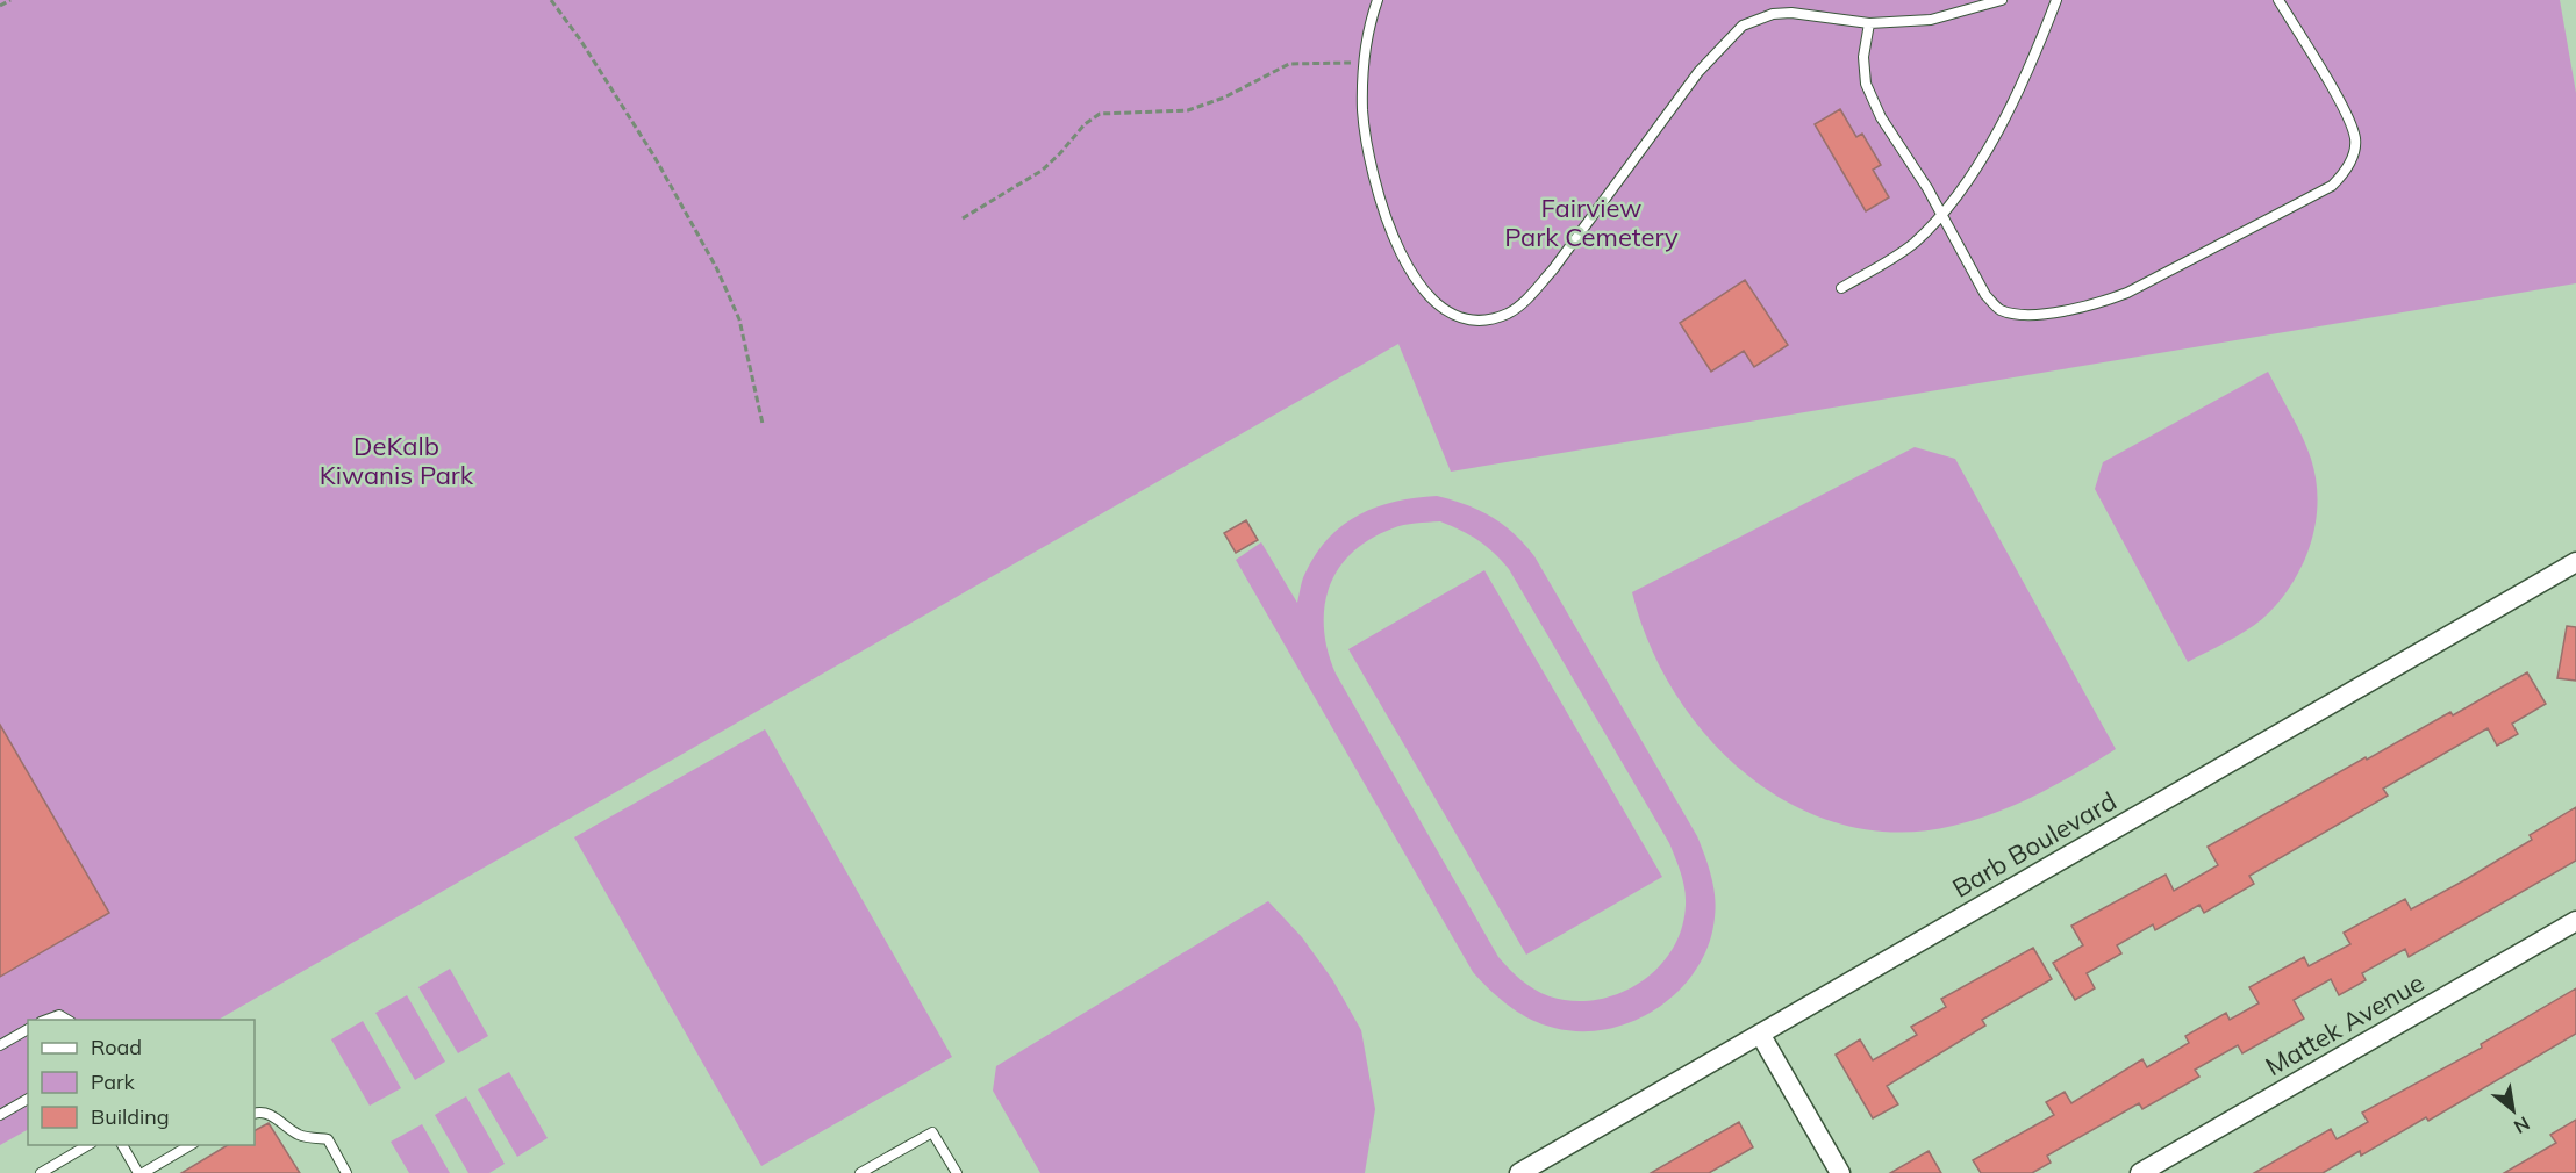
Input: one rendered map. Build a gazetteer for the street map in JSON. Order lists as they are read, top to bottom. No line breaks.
{"streets":{"street":["Barb Boulevard","Mattek Avenue"]},"parks":["Fairview Park Cemetery","DeKalb Kiwanis Park"],"legend":["Road","Park","Building"],"north":"bottom right"}
